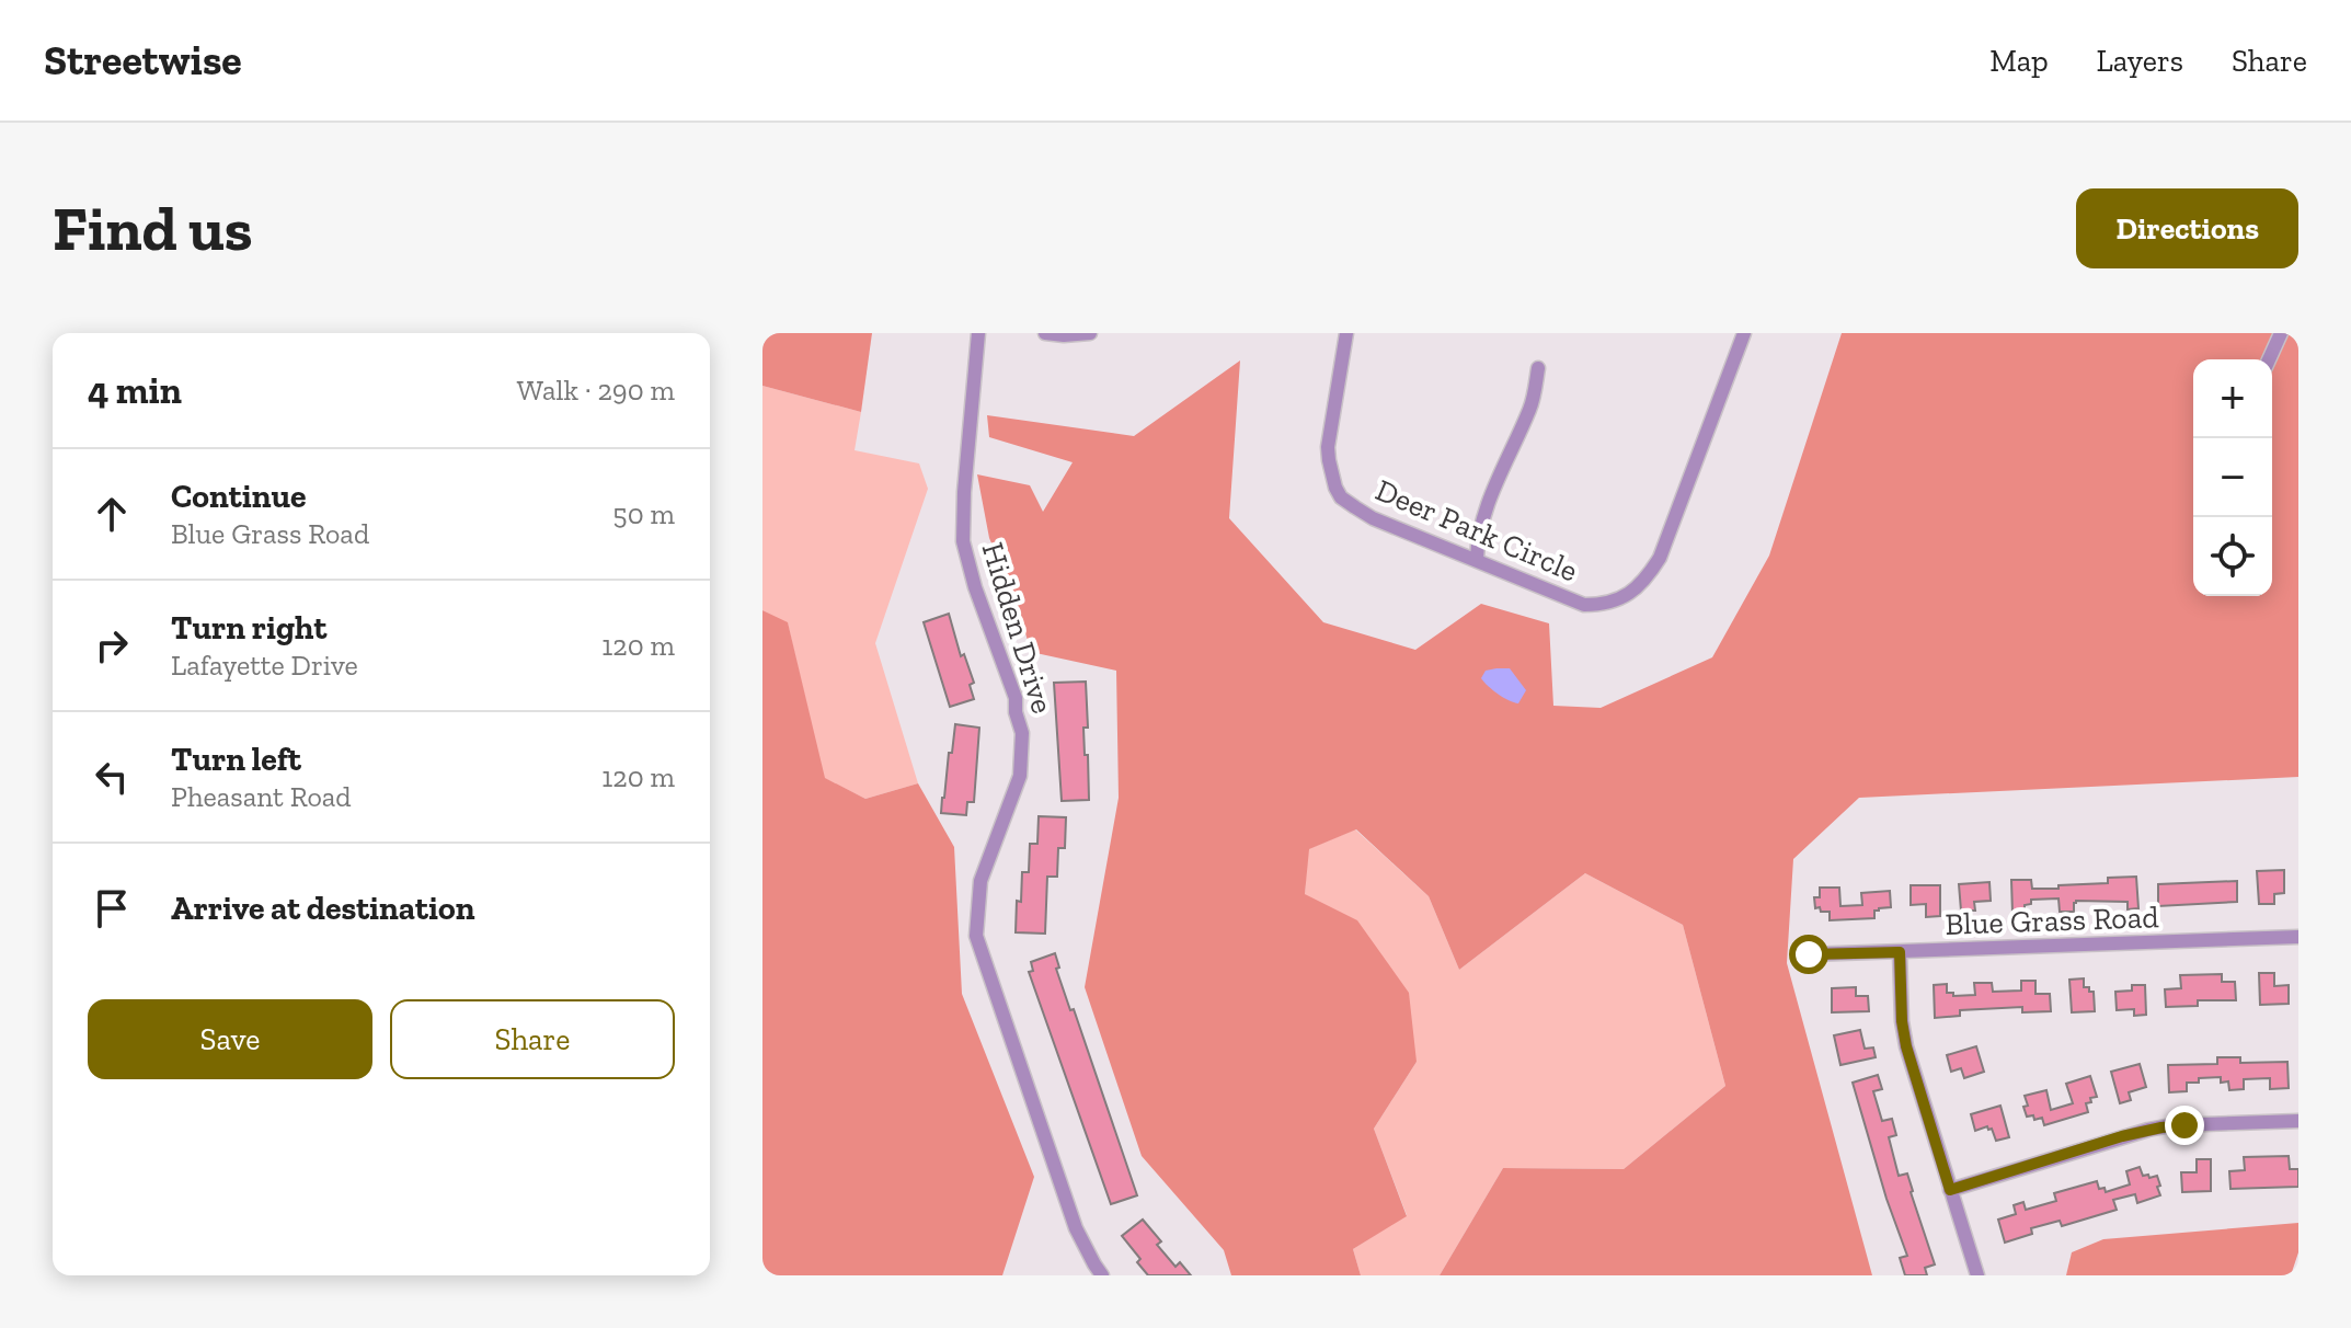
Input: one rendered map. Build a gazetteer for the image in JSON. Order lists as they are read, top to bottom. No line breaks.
{"streets":{"street":["Deer Park Circle","Hidden Drive","Blue Grass Road"]},"page":{"header":"Streetwise","nav":["Map","Layers","Share"],"buttons":["Directions",["Save","Share"]],"title":"Find us","heading":["4 min","Walk · 290 m"],"map_buttons":["+","−"],"list":[["Continue","Blue Grass Road","50 m"],["Turn right","Lafayette Drive","120 m"],["Turn left","Pheasant Road","120 m"],"Arrive at destination"]}}
